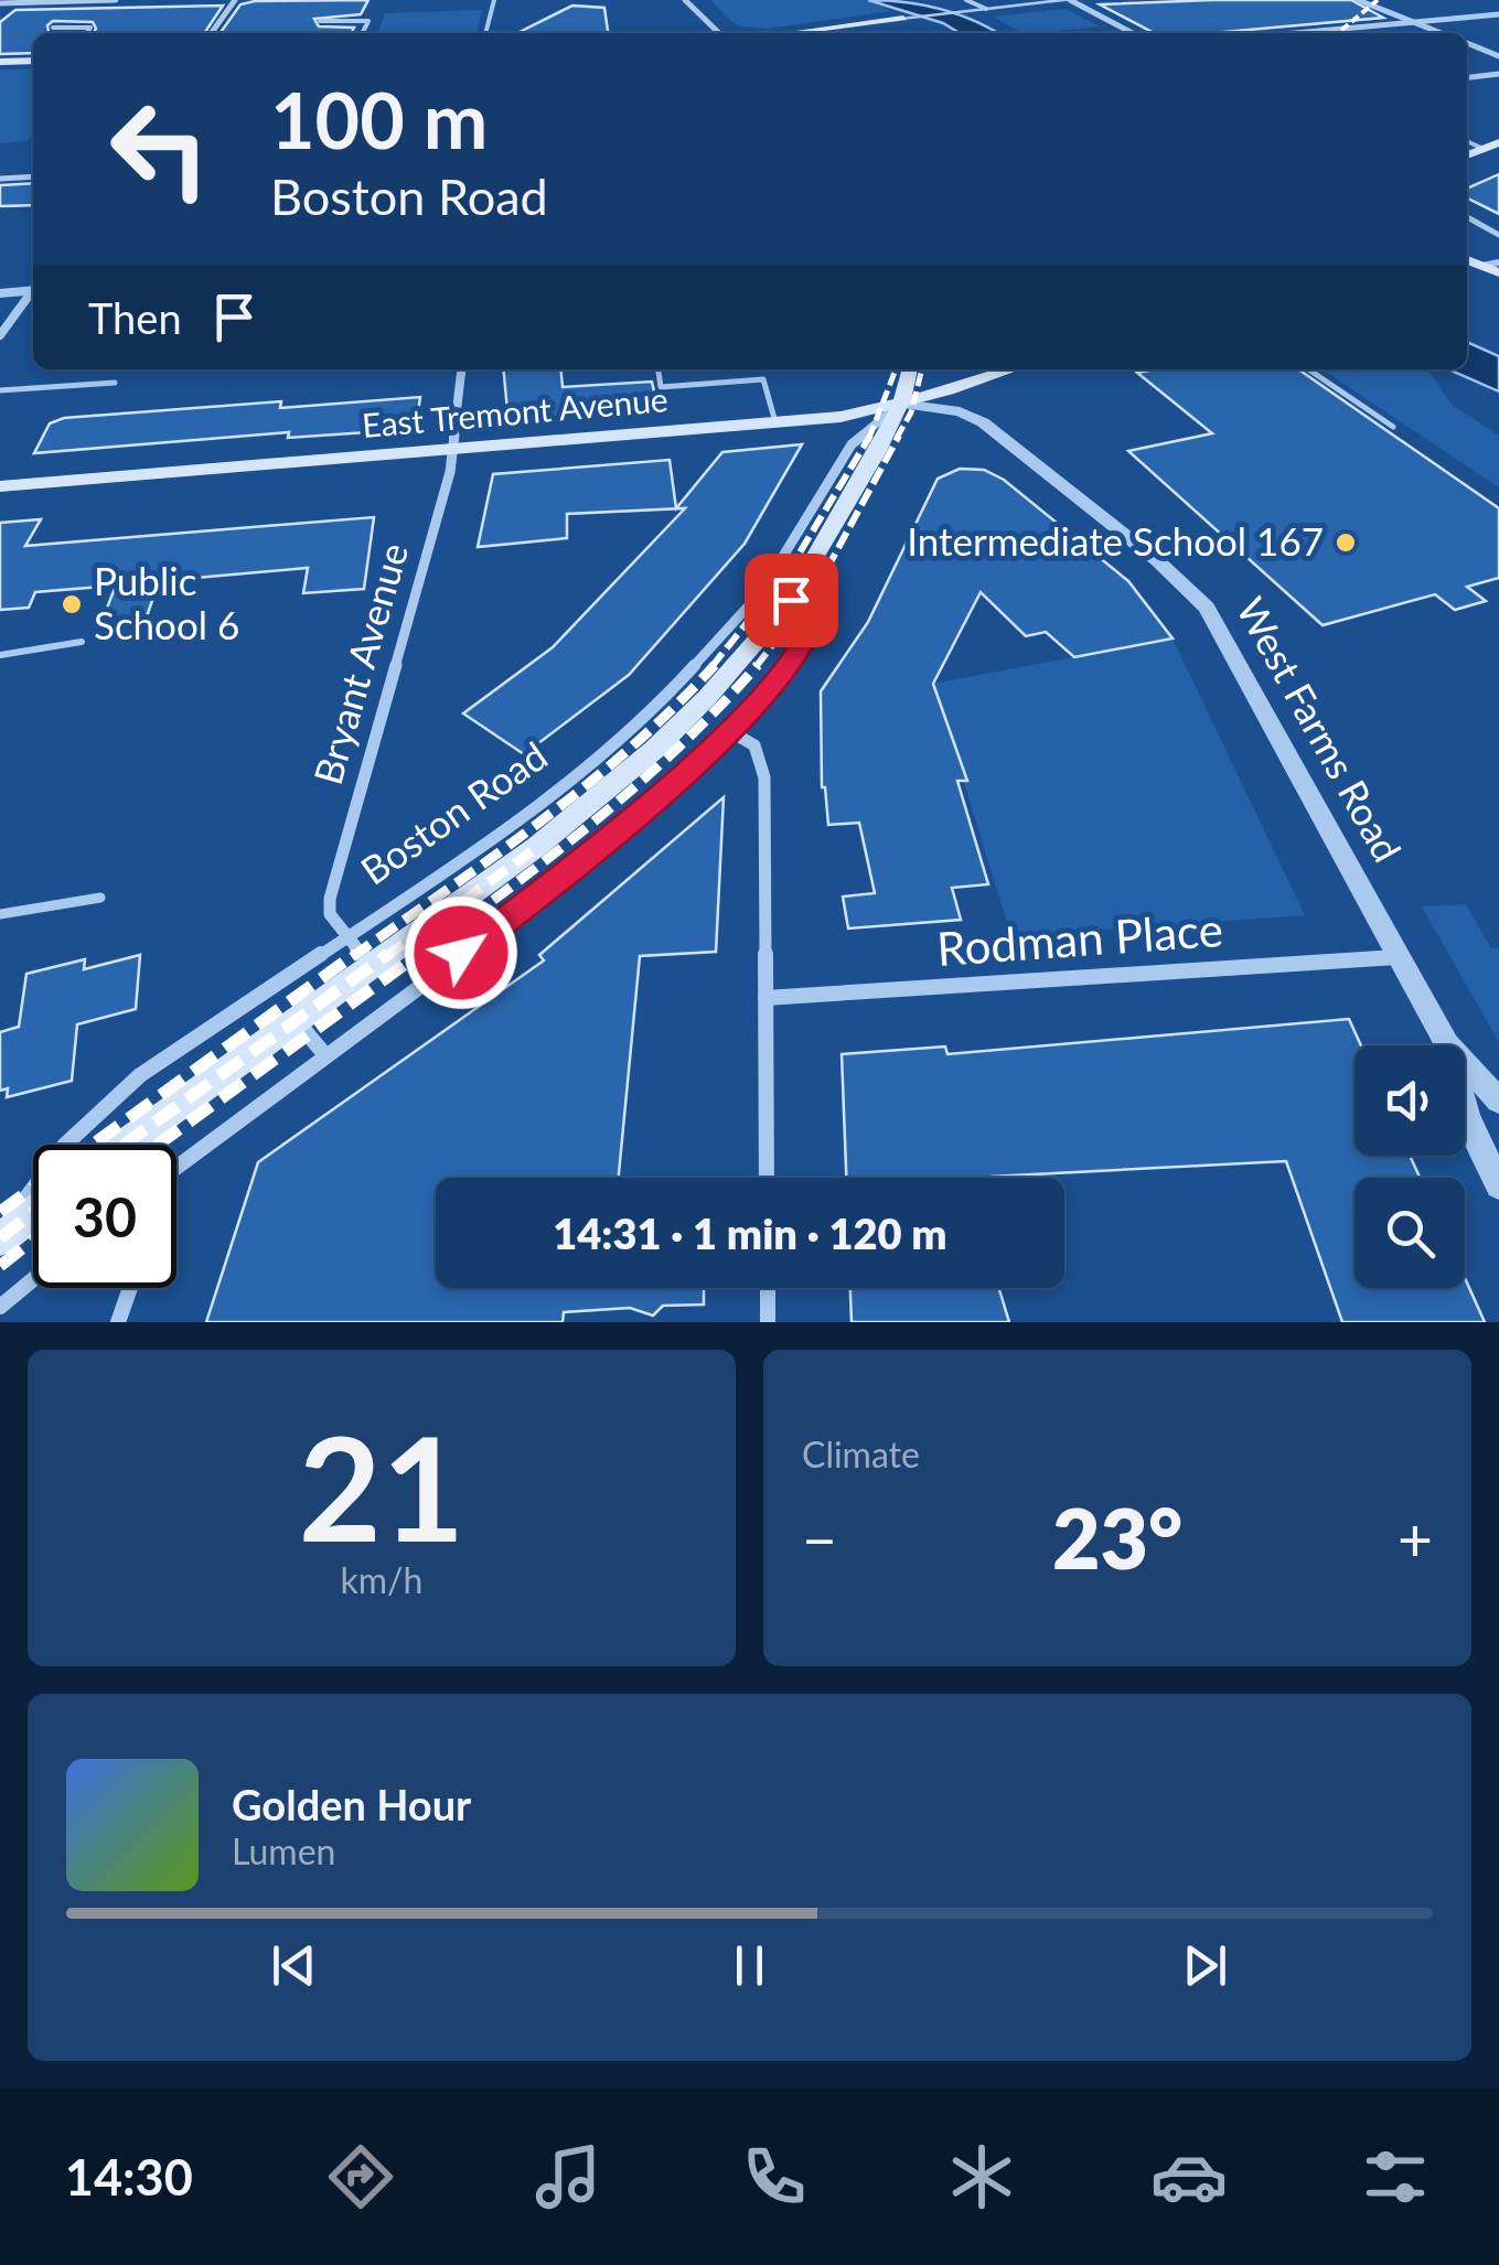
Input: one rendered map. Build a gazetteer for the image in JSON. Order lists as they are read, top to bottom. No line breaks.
{"streets":{"main road":["East Tremont Avenue","Boston Road"],"street":["Bryant Avenue","West Farms Road","Rodman Place"]},"crossings":[["East Tremont Avenue","Bryant Avenue"],["East Tremont Avenue","West Farms Road"],["East Tremont Avenue","Boston Road"],["Bryant Avenue","Boston Road"],["West Farms Road","Boston Road"],["West Farms Road","Rodman Place"]],"places":["Intermediate School 167","Public School 6"],"page":{"turn":["100 m","Boston Road"],"then":"Then","limit":"30","trip":"14:31 · 1 min · 120 m","tile":[["21","km/h"],"Climate"],"heat":["−","23°","+"],"song":["Golden Hour","Lumen"],"tabs":"14:30"}}
